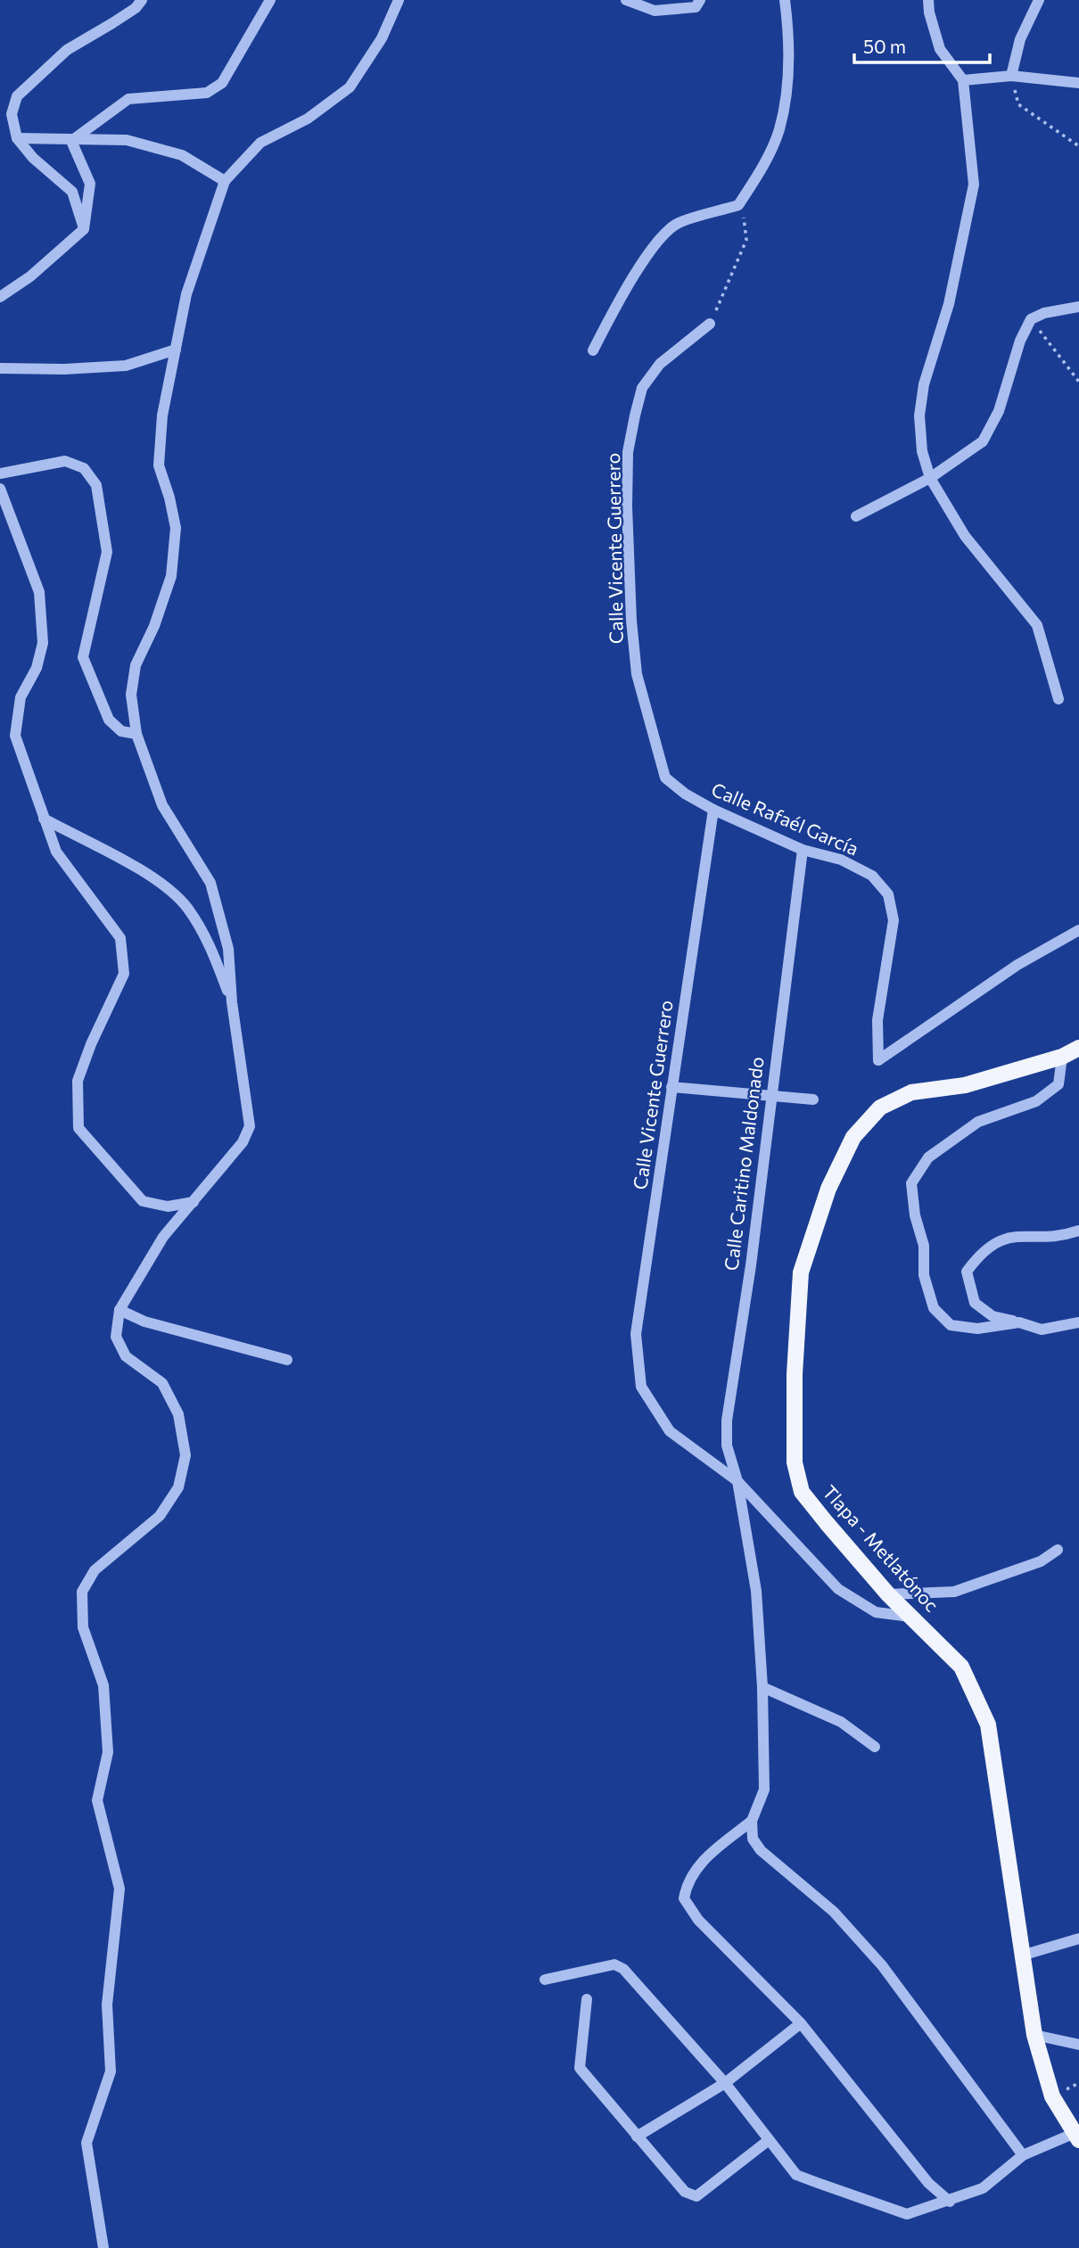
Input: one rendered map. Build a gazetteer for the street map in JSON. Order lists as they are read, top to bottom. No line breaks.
{"streets":{"main road":["Tlapa - Metlatónoc"],"street":["Calle Vicente Guerrero","Calle Rafaél García","Calle Caritino Maldonado"]},"crossings":[["Calle Vicente Guerrero","Calle Rafaél García"],["Calle Vicente Guerrero","Calle Caritino Maldonado"],["Calle Rafaél García","Calle Caritino Maldonado"]],"scale_bar":"50 m"}
